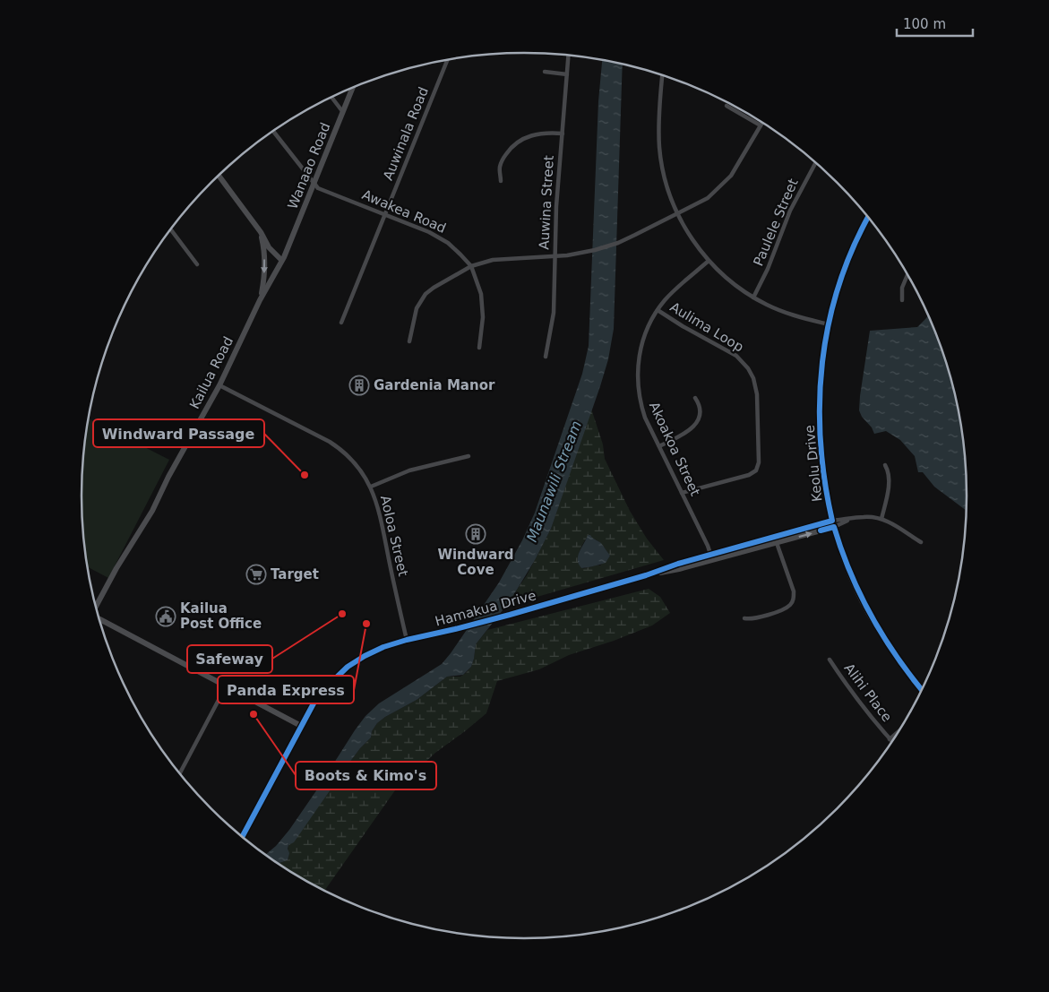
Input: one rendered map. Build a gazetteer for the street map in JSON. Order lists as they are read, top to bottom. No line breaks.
{"streets":{"main road":["Wanaao Road","Kailua Road","Keolu Drive","Hamakua Drive"],"street":["Auwinala Road","Auwina Street","Awakea Road","Paulele Street","Aulima Loop","Akoakoa Street","Aoloa Street","Alihi Place"]},"crossings":[["Auwinala Road","Awakea Road"],["Wanaao Road","Awakea Road"],["Wanaao Road","Kailua Road"],["Aulima Loop","Akoakoa Street"],["Kailua Road","Aoloa Street"],["Akoakoa Street","Hamakua Drive"],["Keolu Drive","Hamakua Drive"],["Aoloa Street","Hamakua Drive"]],"water":["Maunawili Stream"],"places":{"building":["Gardenia Manor","Windward Cove"],"other":["Windward Passage","Safeway","Panda Express","Boots & Kimo's"],"supermarket":["Target"],"public building":["Kailua Post Office"]},"scale_bar":"100 m"}
